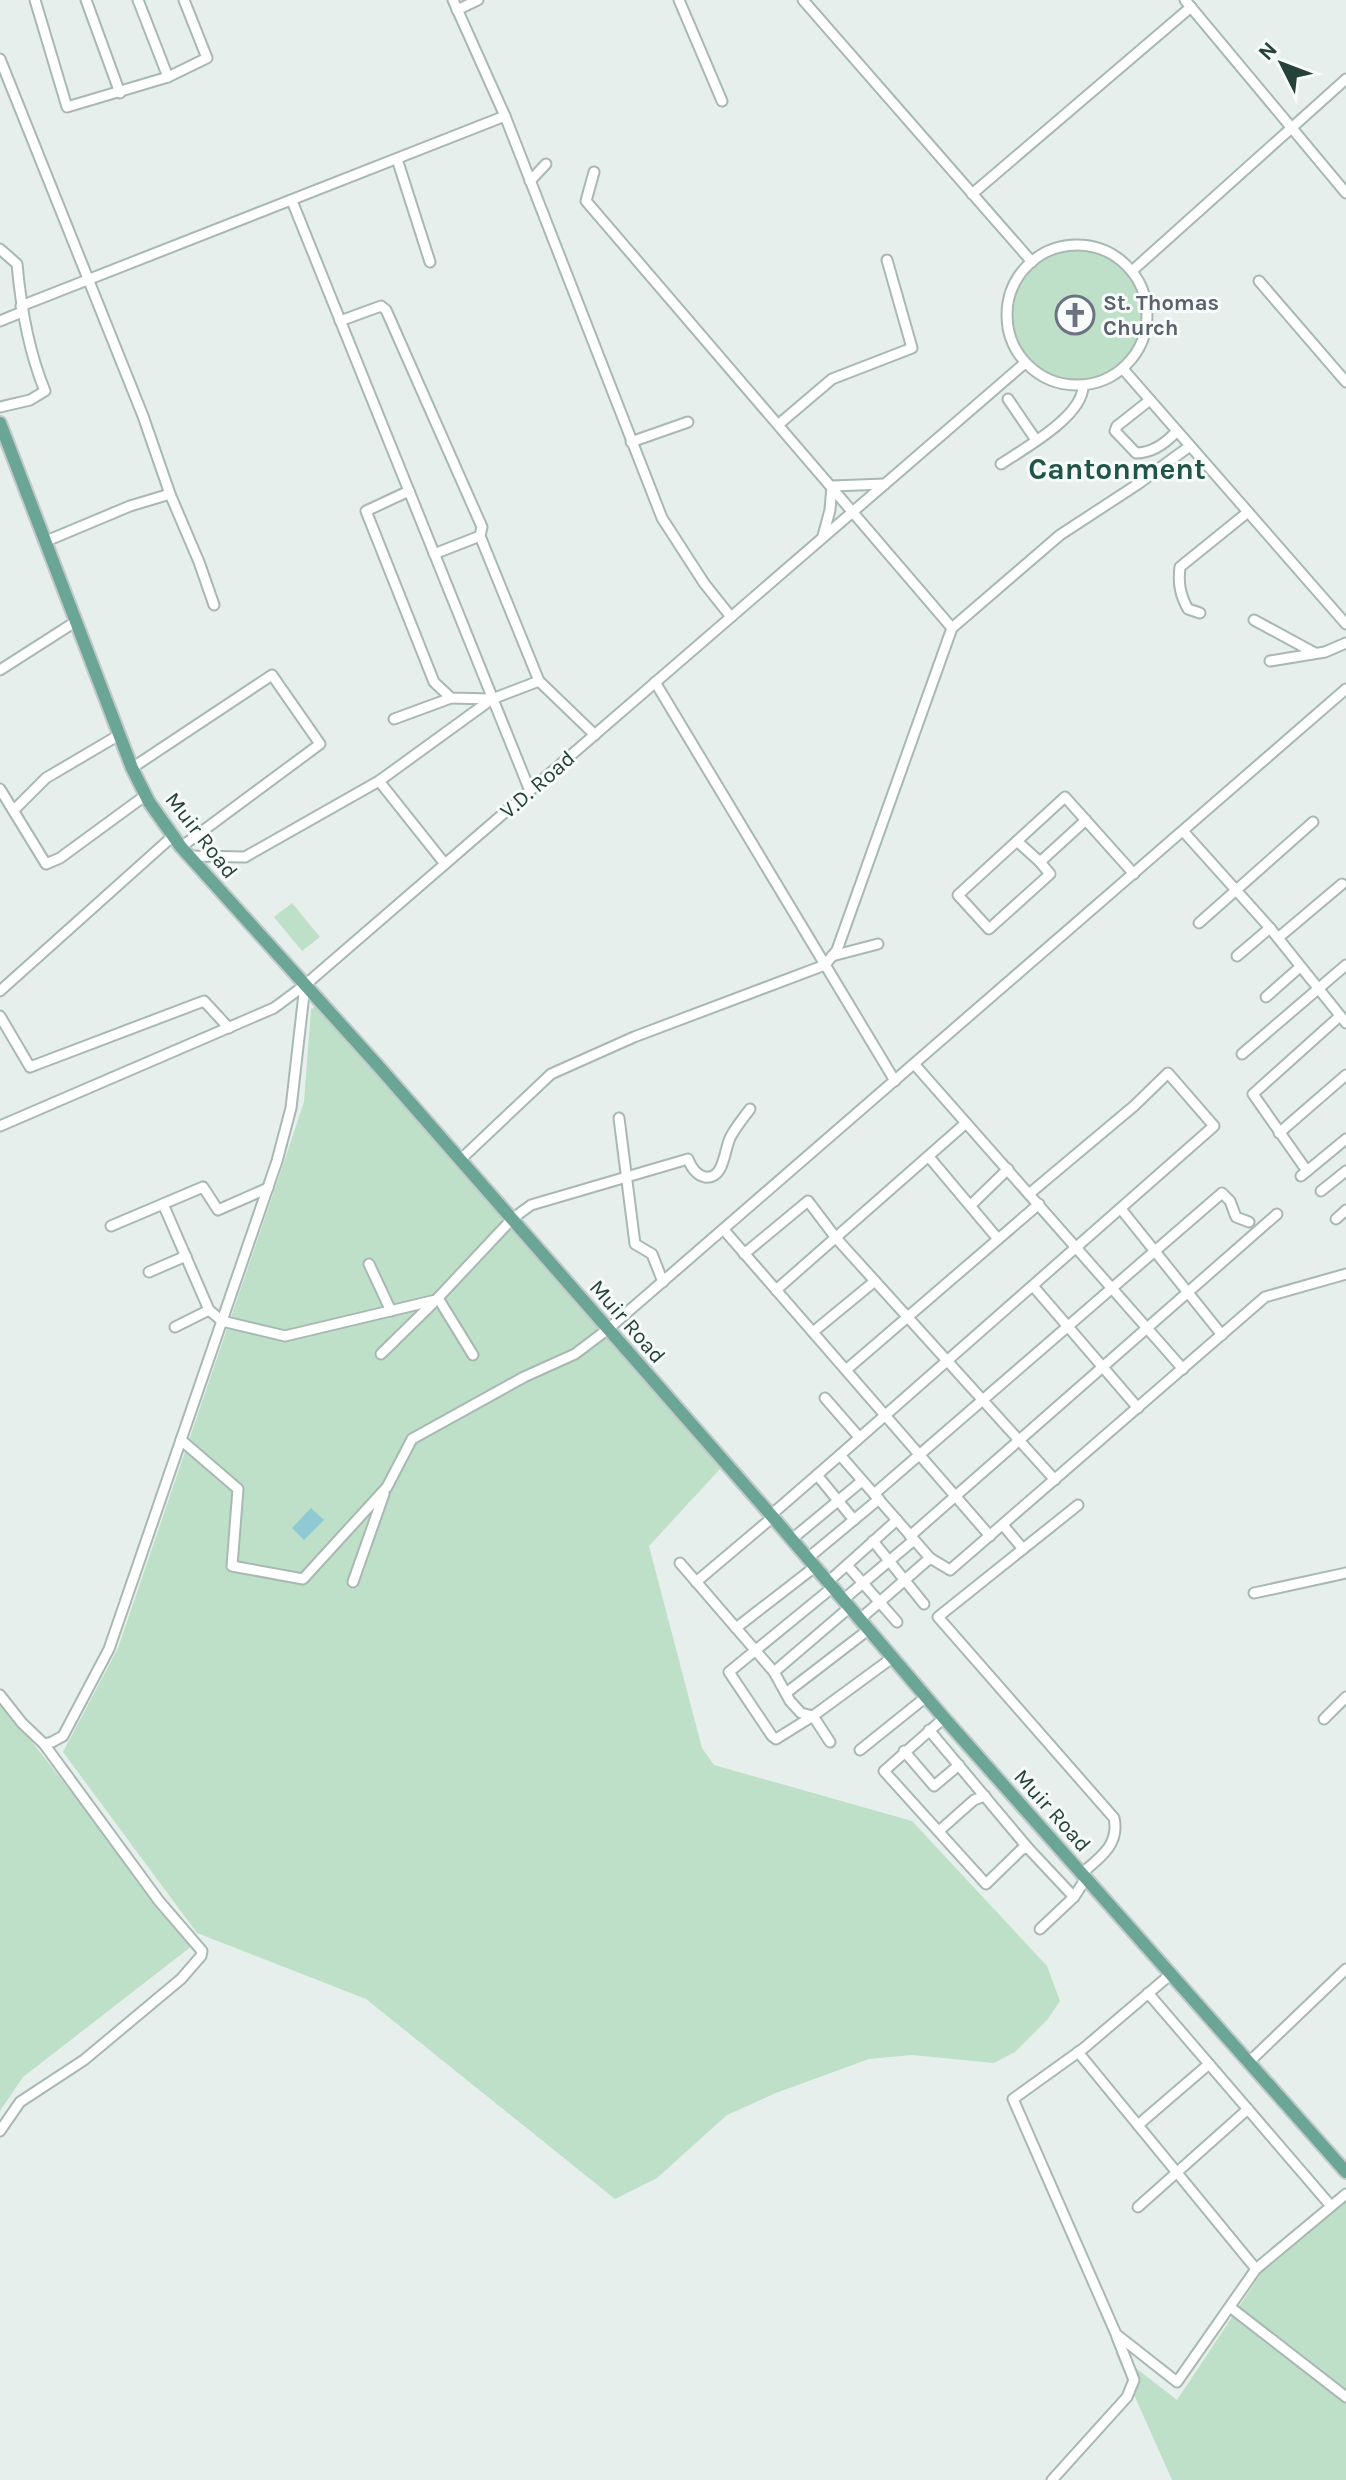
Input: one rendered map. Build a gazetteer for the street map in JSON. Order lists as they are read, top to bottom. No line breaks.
{"streets":{"main road":["Muir Road"],"street":["V.D. Road"]},"crossings":[["V.D. Road","Muir Road"]],"districts":["Cantonment"],"places":{"church":["St. Thomas Church"]},"north":"top left"}
